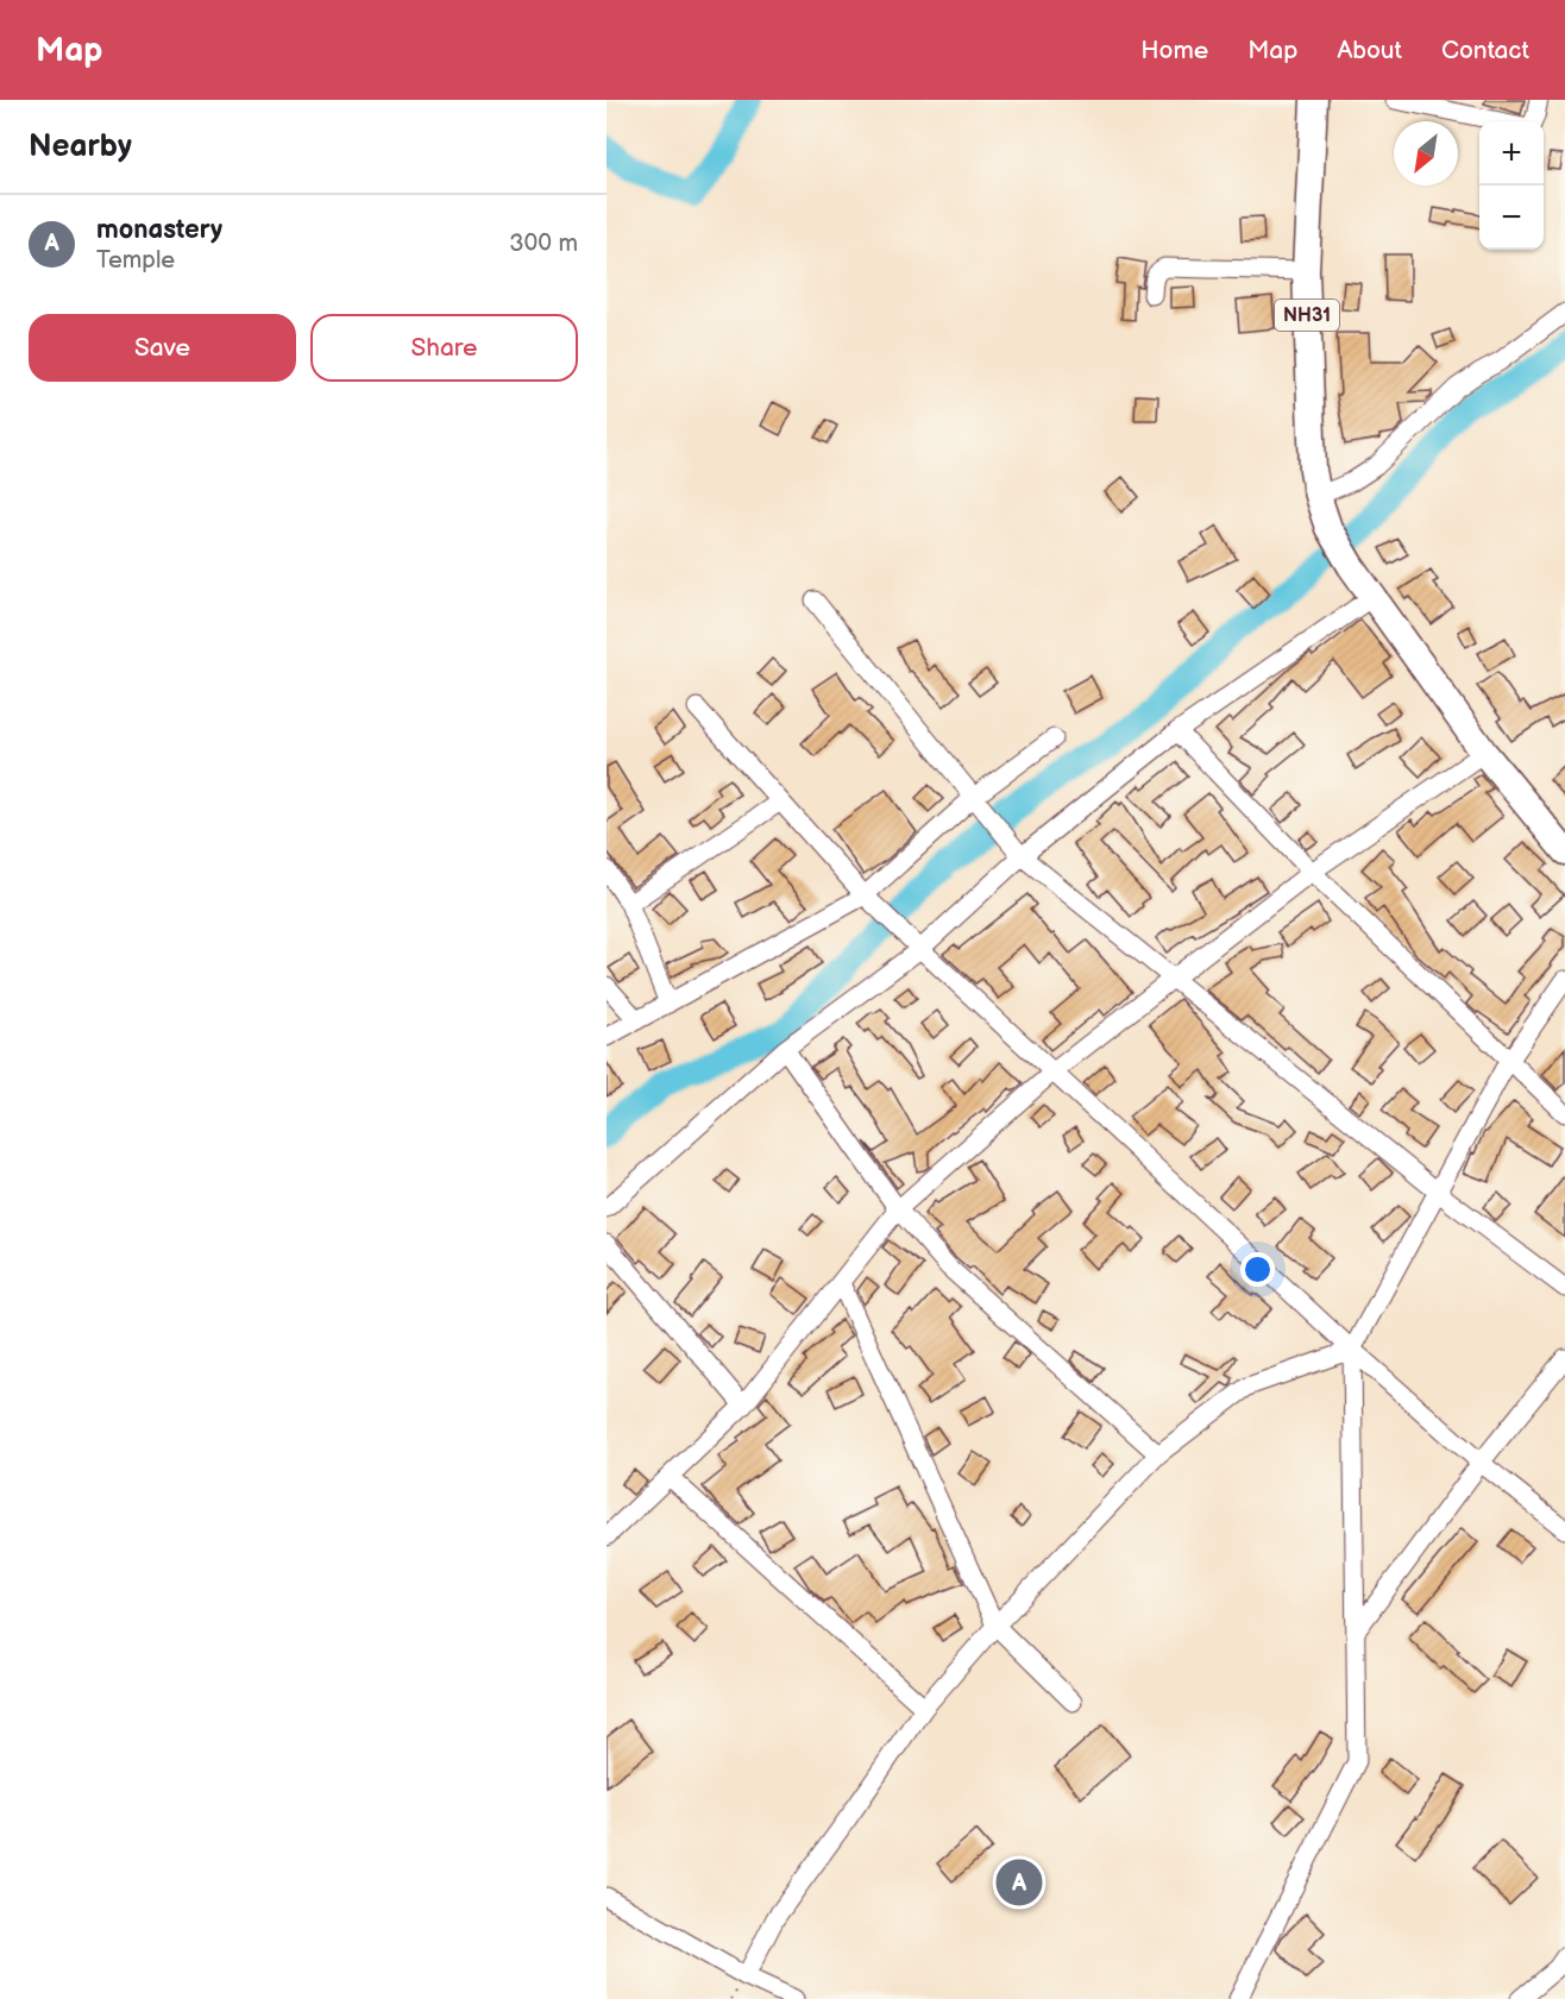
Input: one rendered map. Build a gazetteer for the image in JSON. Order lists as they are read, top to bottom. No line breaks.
{"streets":{"highway":["NH31"]},"north":"bottom left","page":{"header":"Map","nav":["Home","Map","About","Contact"],"heading":"Nearby","map_buttons":["+","−"],"list":[{"mark":"A","name":"monastery","note":"Temple","value":"300 m"}],"buttons":["Save","Share"],"pins":"A"}}
